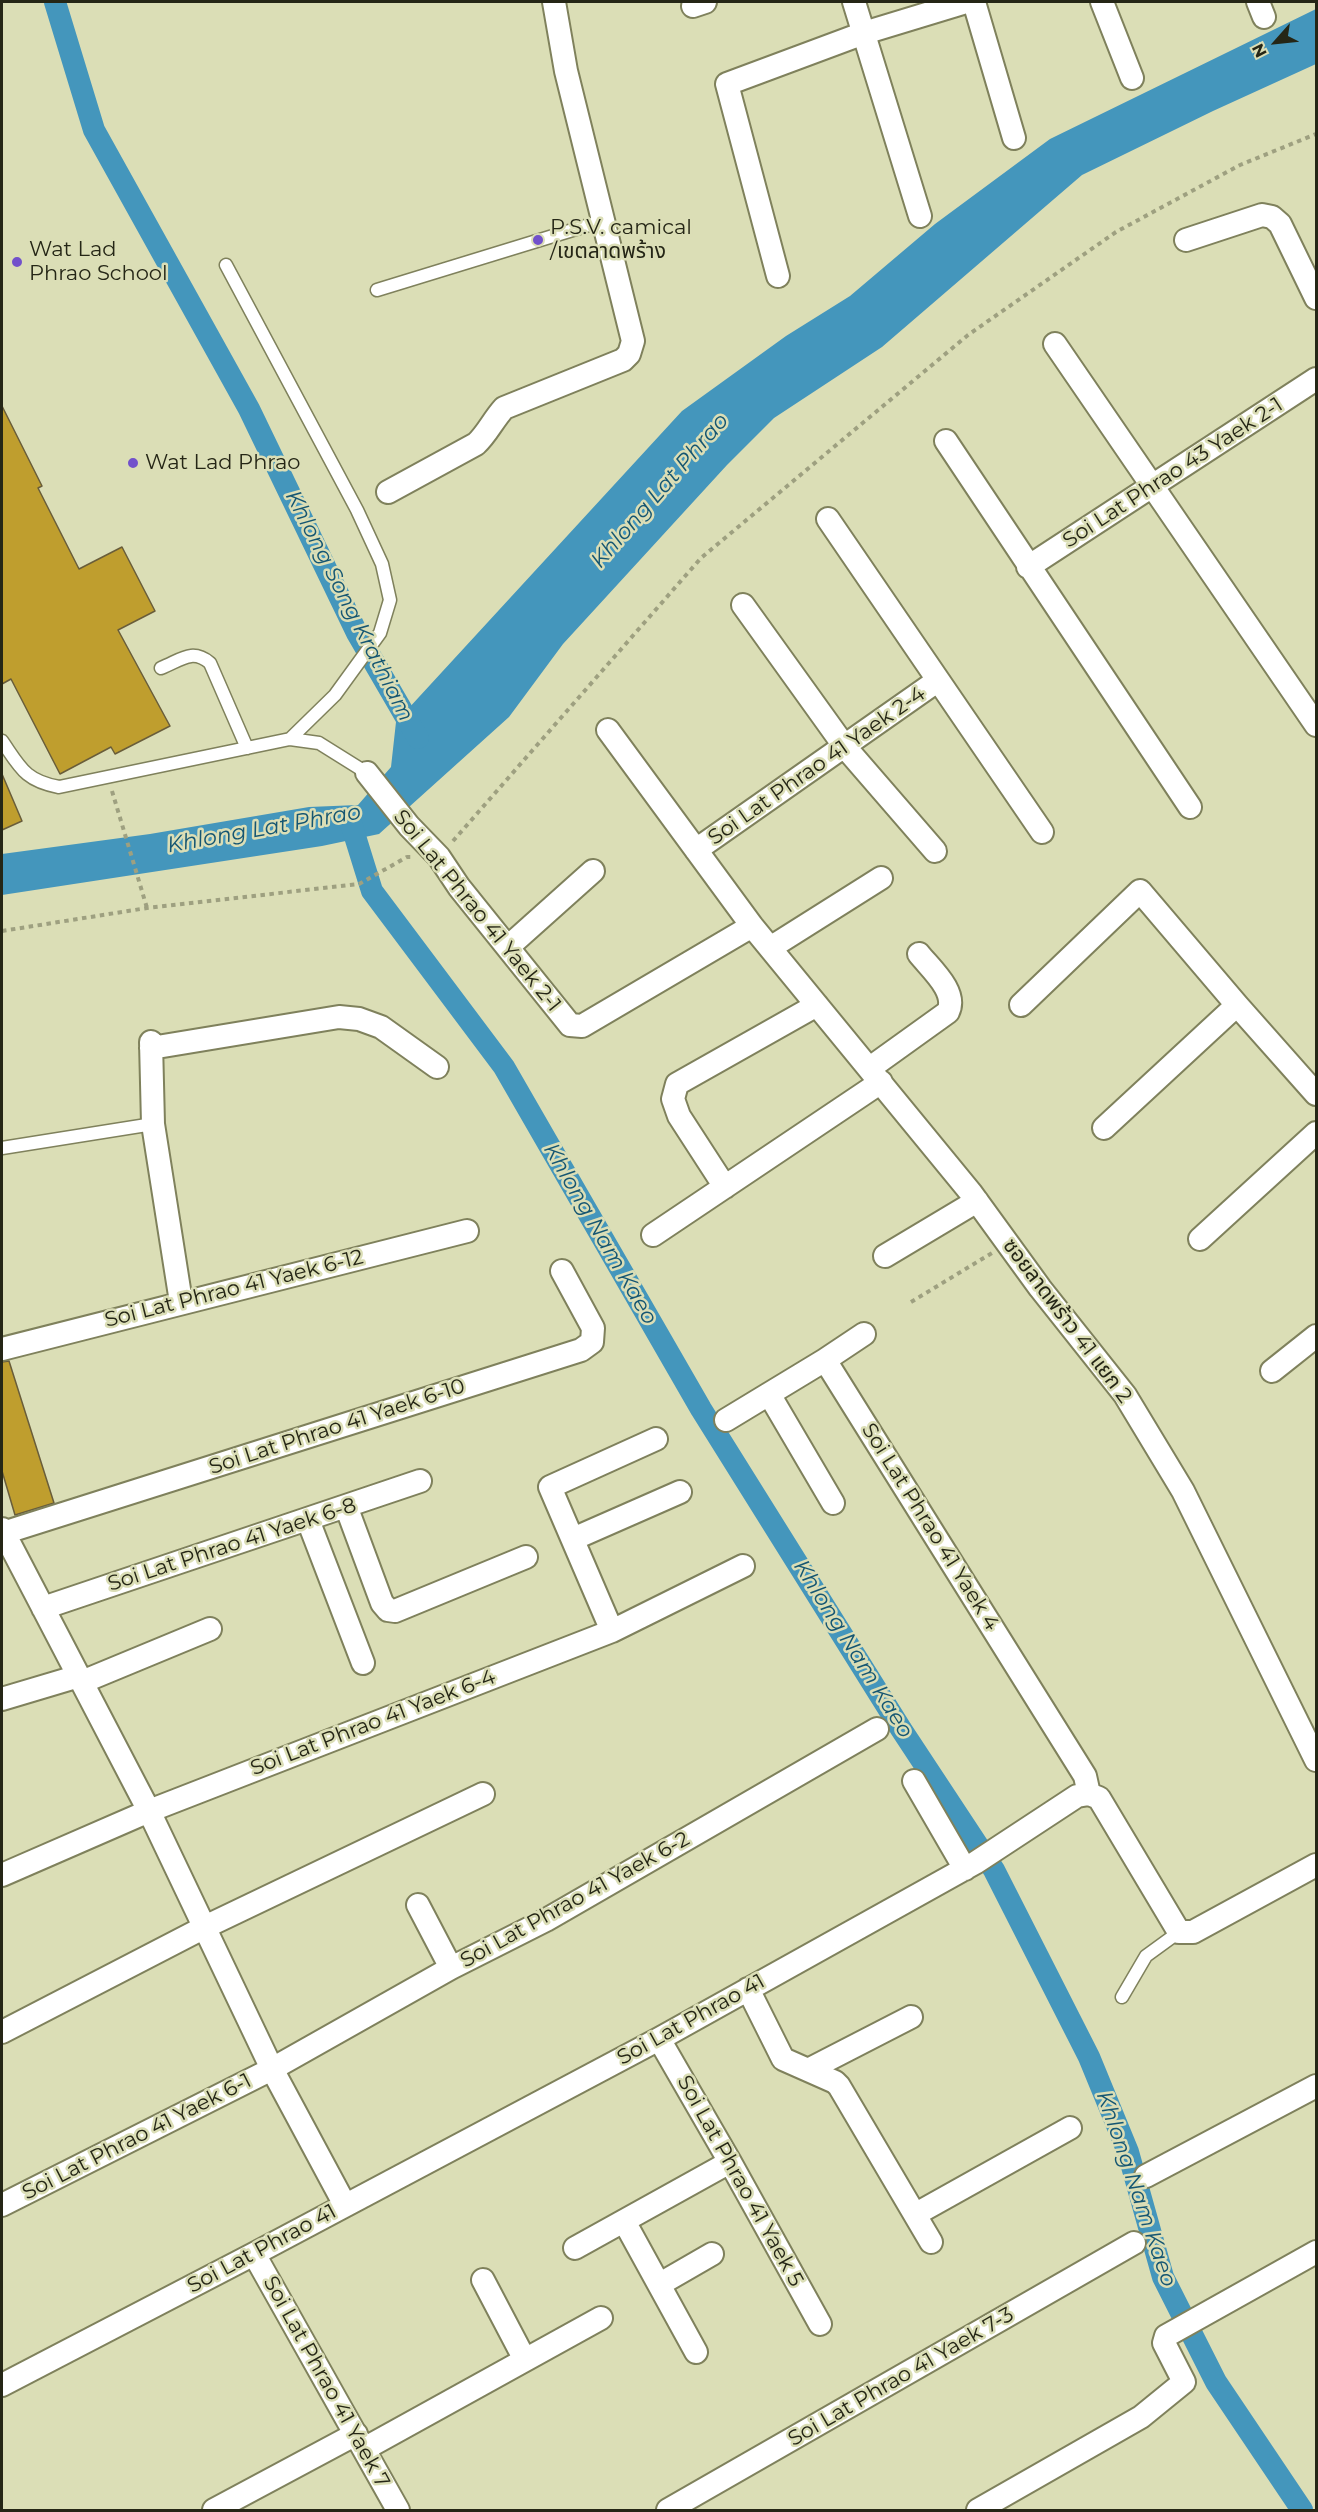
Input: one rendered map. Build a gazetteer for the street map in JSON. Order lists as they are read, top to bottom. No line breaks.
{"streets":{"street":["Soi Lat Phrao 43 Yaek 2-1","Soi Lat Phrao 41 Yaek 2-4","Soi Lat Phrao 41 Yaek 2-1","Soi Lat Phrao 41 Yaek 6-12","ซอยลาดพร้าว 41 แยก 2","Soi Lat Phrao 41 Yaek 6-10","Soi Lat Phrao 41 Yaek 4","Soi Lat Phrao 41 Yaek 6-8","Soi Lat Phrao 41 Yaek 6-4","Soi Lat Phrao 41 Yaek 6-2","Soi Lat Phrao 41","Soi Lat Phrao 41 Yaek 6-1","Soi Lat Phrao 41 Yaek 5","Soi Lat Phrao 41 Yaek 7-3","Soi Lat Phrao 41 Yaek 7"]},"crossings":[["Soi Lat Phrao 41 Yaek 2-4","ซอยลาดพร้าว 41 แยก 2"],["Soi Lat Phrao 41 Yaek 2-1","ซอยลาดพร้าว 41 แยก 2"],["Soi Lat Phrao 41 Yaek 4","Soi Lat Phrao 41"],["Soi Lat Phrao 41 Yaek 6-2","Soi Lat Phrao 41 Yaek 6-1"],["Soi Lat Phrao 41","Soi Lat Phrao 41 Yaek 5"],["Soi Lat Phrao 41","Soi Lat Phrao 41 Yaek 7"]],"water":["Khlong Lat Phrao","Khlong Song Krathiam","Khlong Nam Kaeo"],"places":["P.S.V. camical /เขตลาดพร้าง","Wat Lad Phrao School","Wat Lad Phrao"],"north":"bottom left"}
